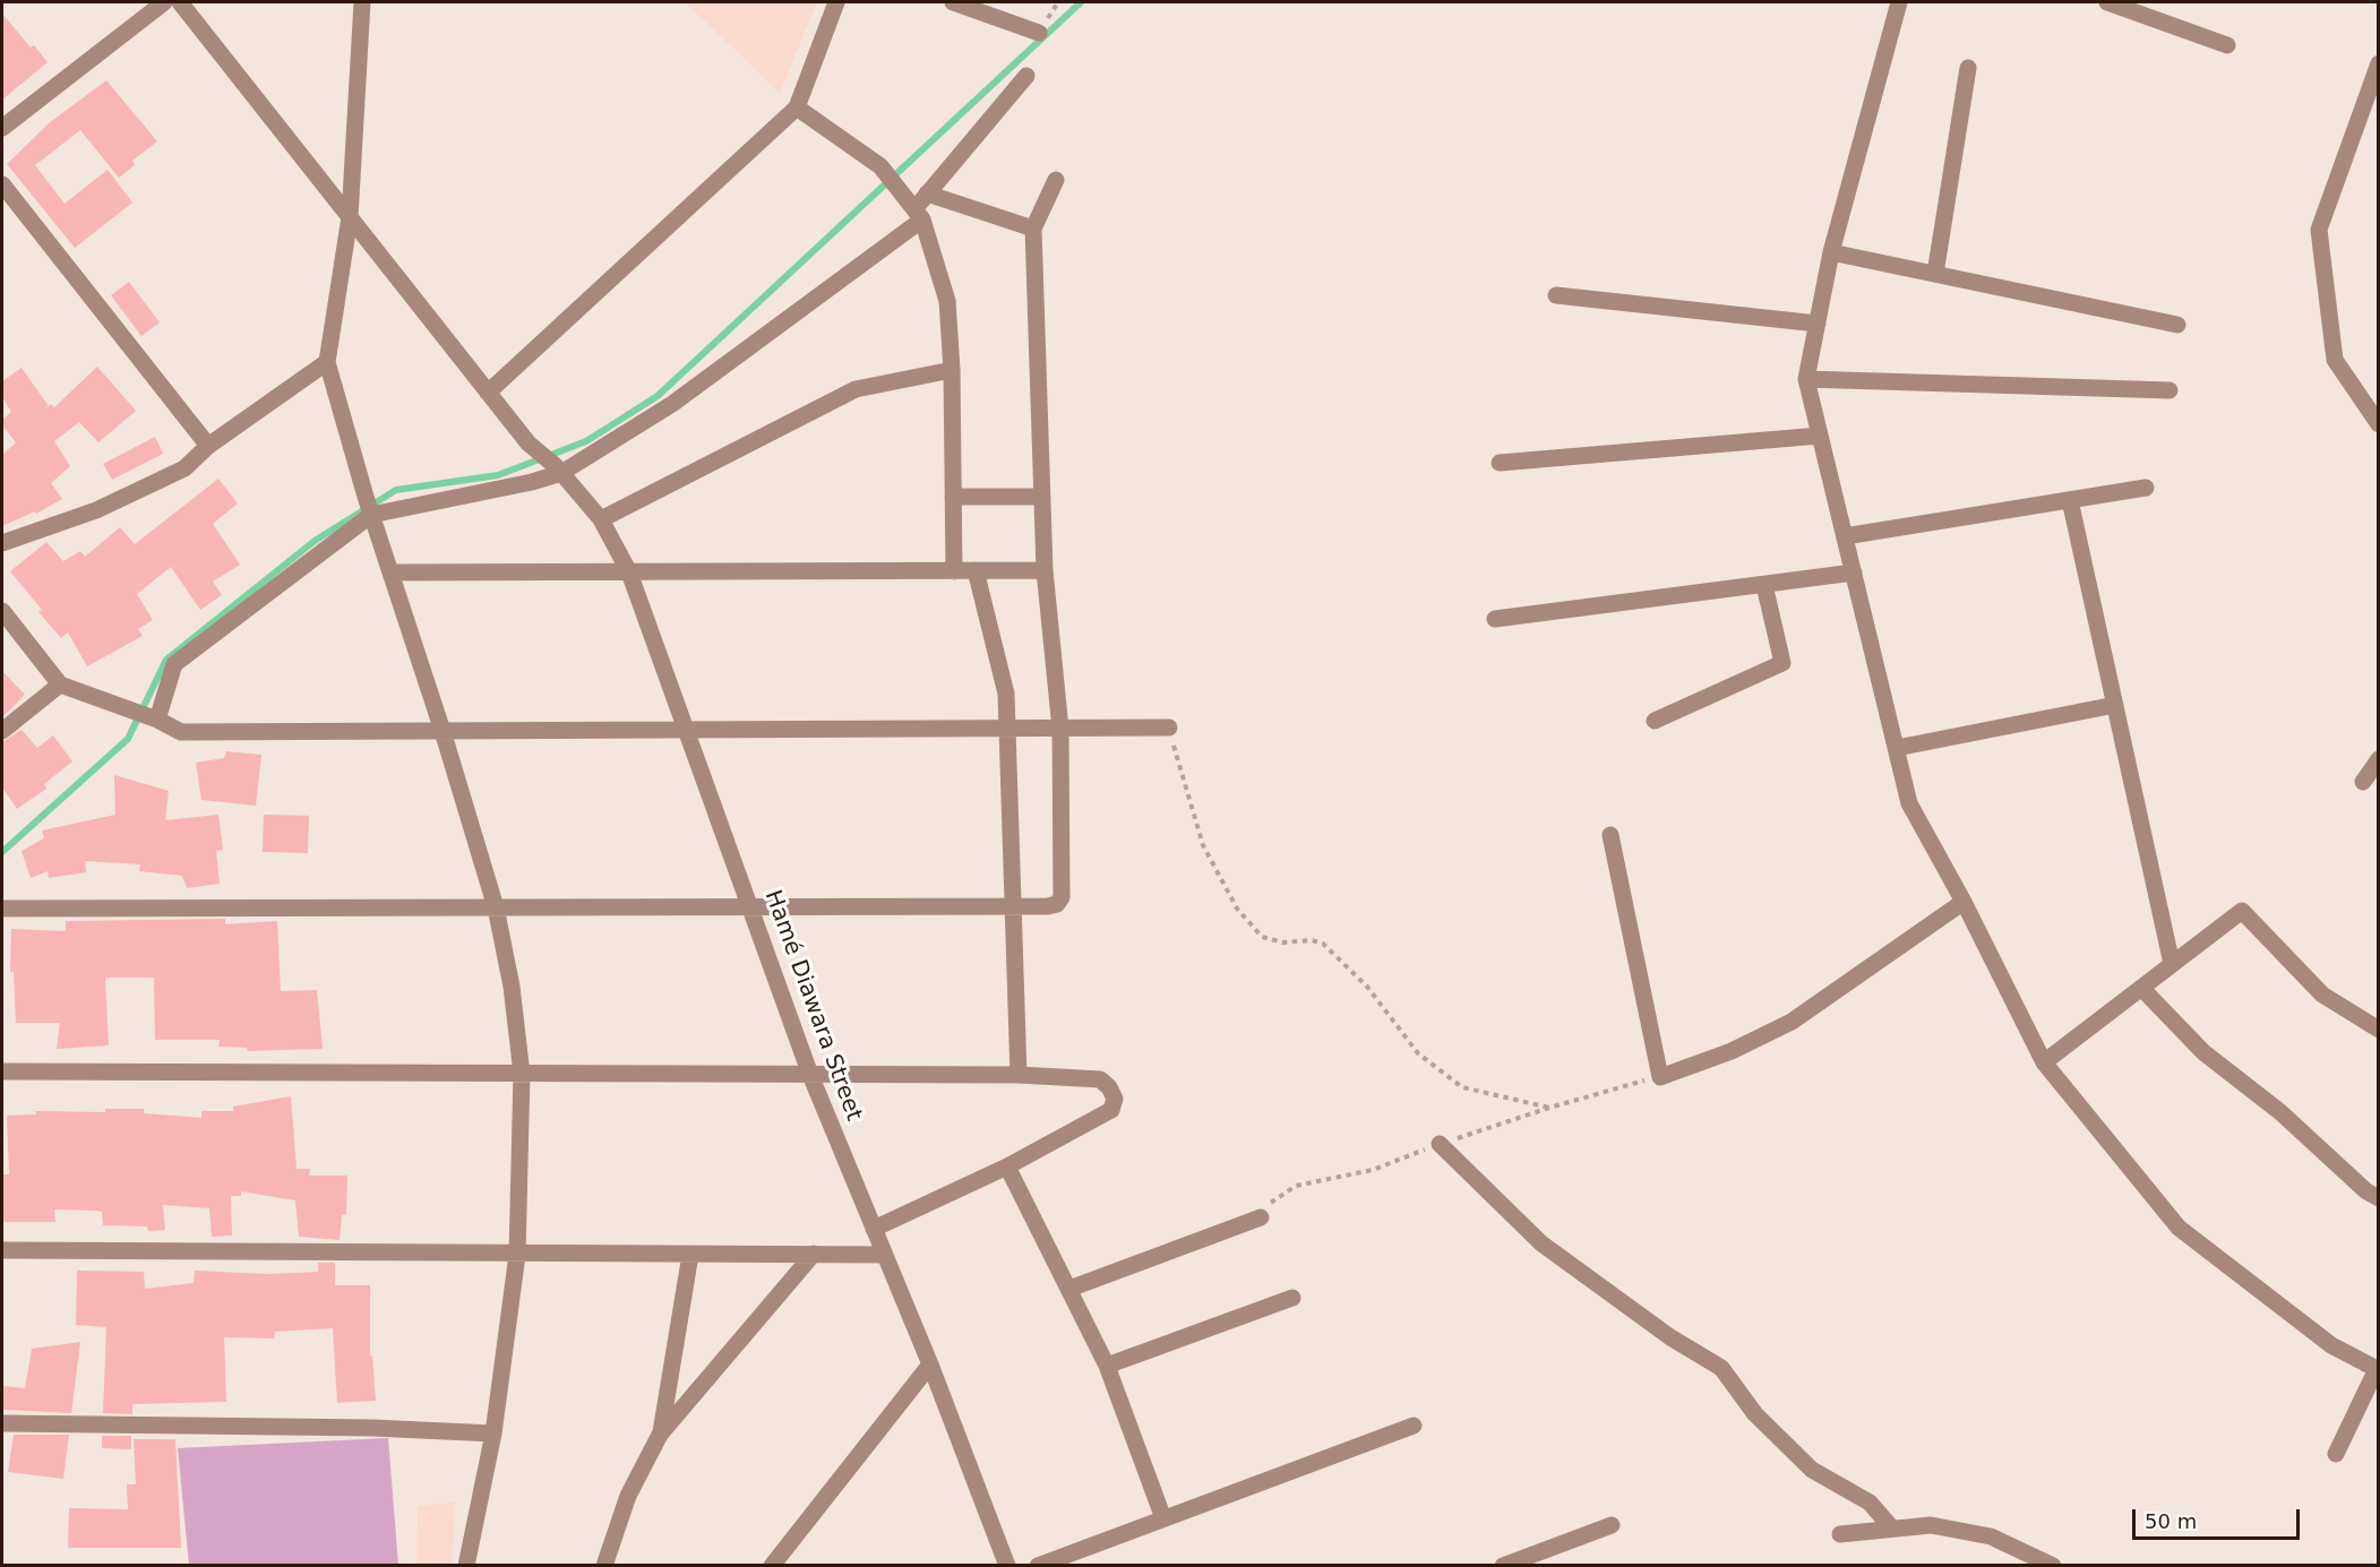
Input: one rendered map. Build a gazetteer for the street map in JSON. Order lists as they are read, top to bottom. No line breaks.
{"streets":{"street":["Hamé Diawara Street"]},"scale_bar":"50 m"}
